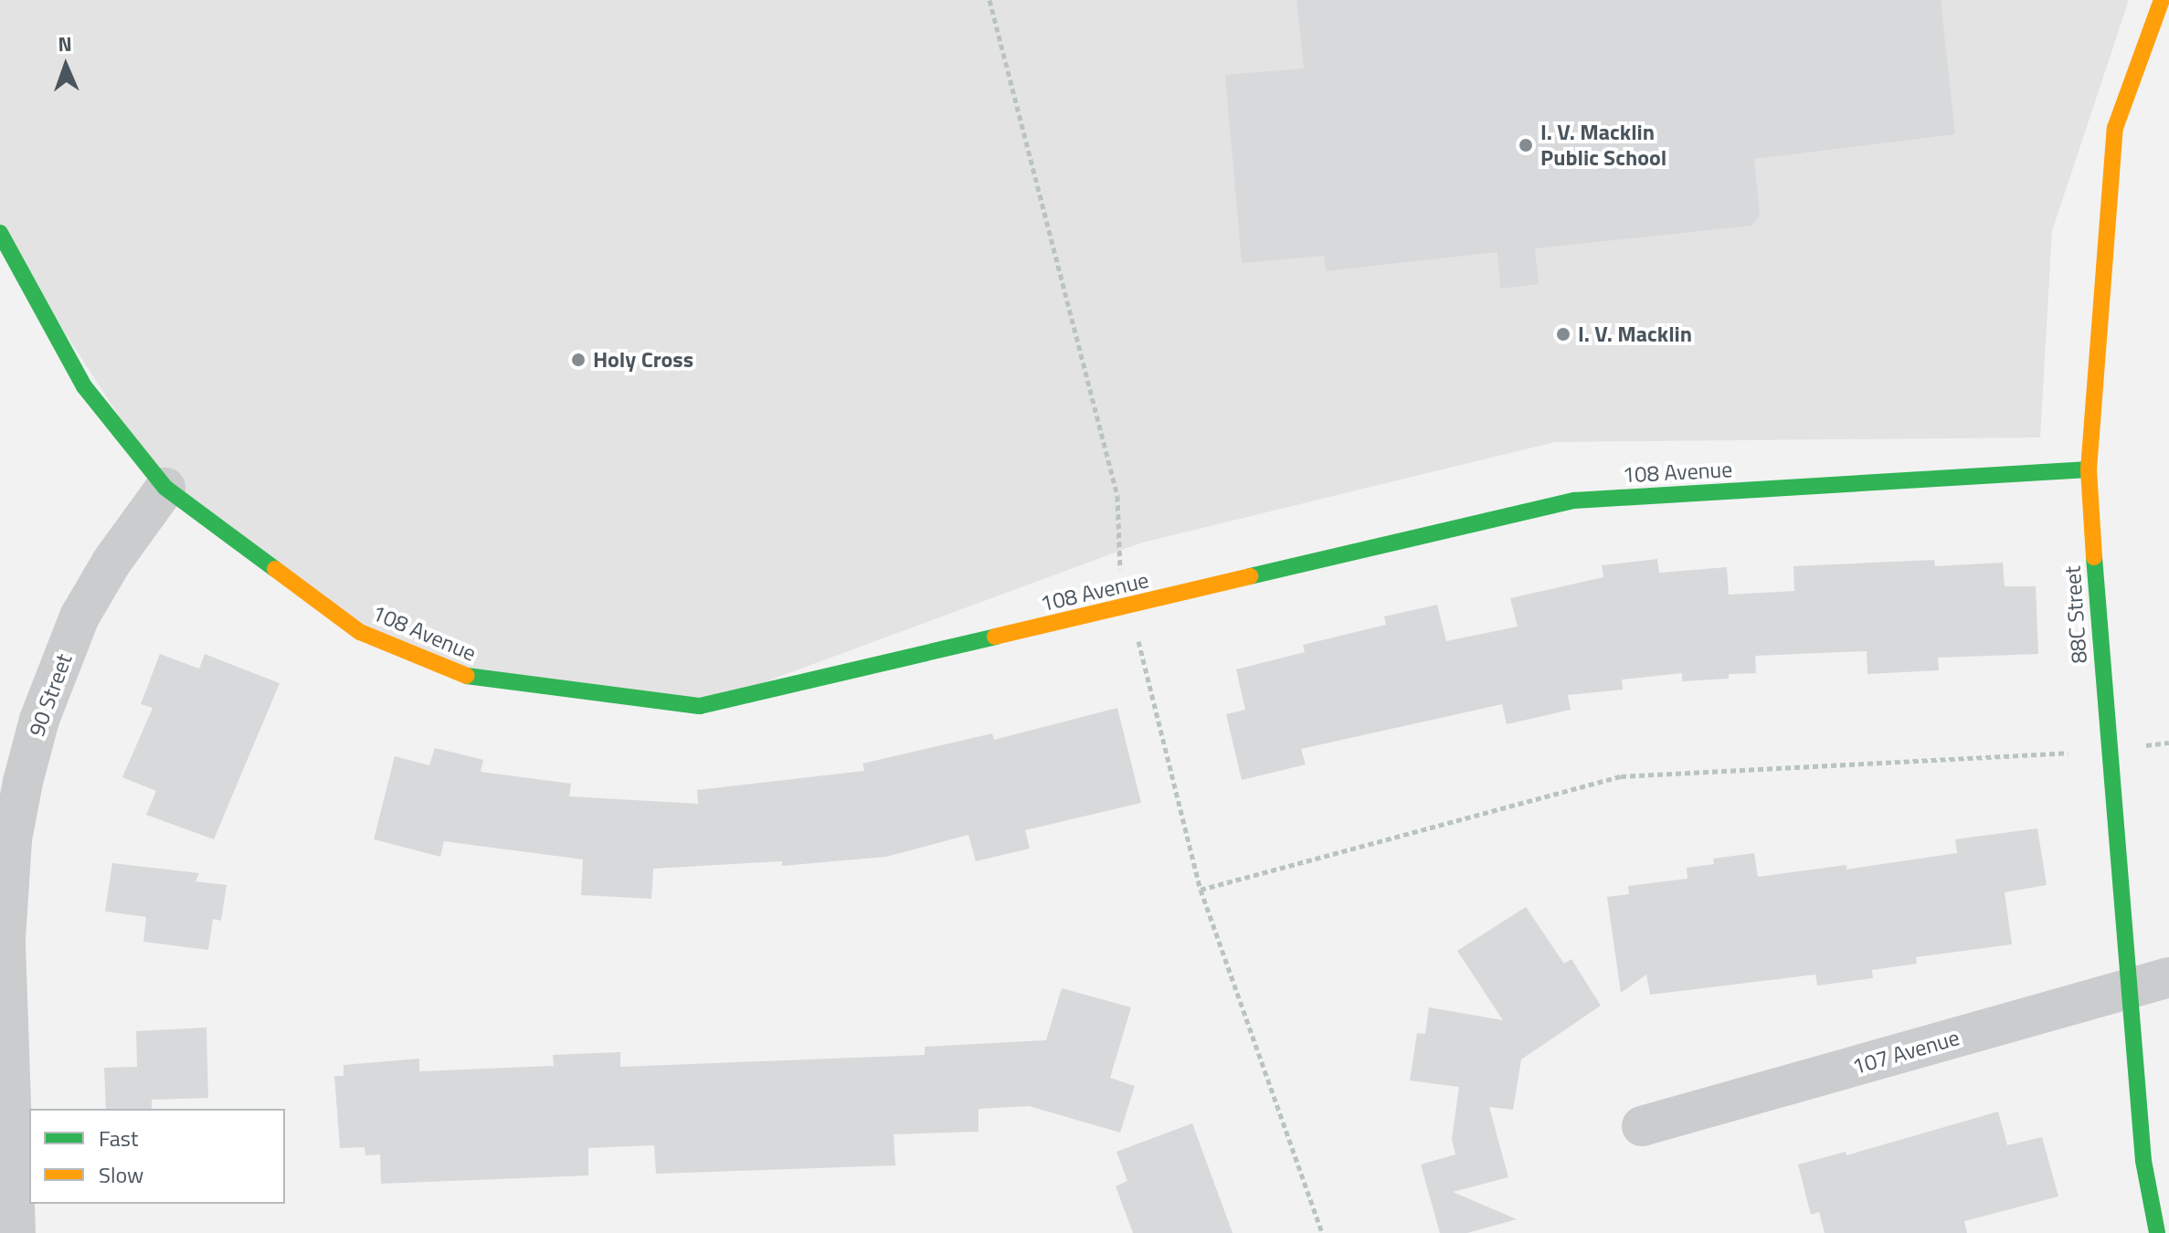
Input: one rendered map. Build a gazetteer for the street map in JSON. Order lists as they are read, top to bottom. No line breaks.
{"streets":{"street":["108 Avenue","88C Street","90 Street","107 Avenue"]},"crossings":[["108 Avenue","88C Street"],["108 Avenue","90 Street"],["88C Street","107 Avenue"]],"places":["I. V. Macklin Public School","I. V. Macklin","Holy Cross"],"legend":["Fast","Slow"],"north":"top"}
